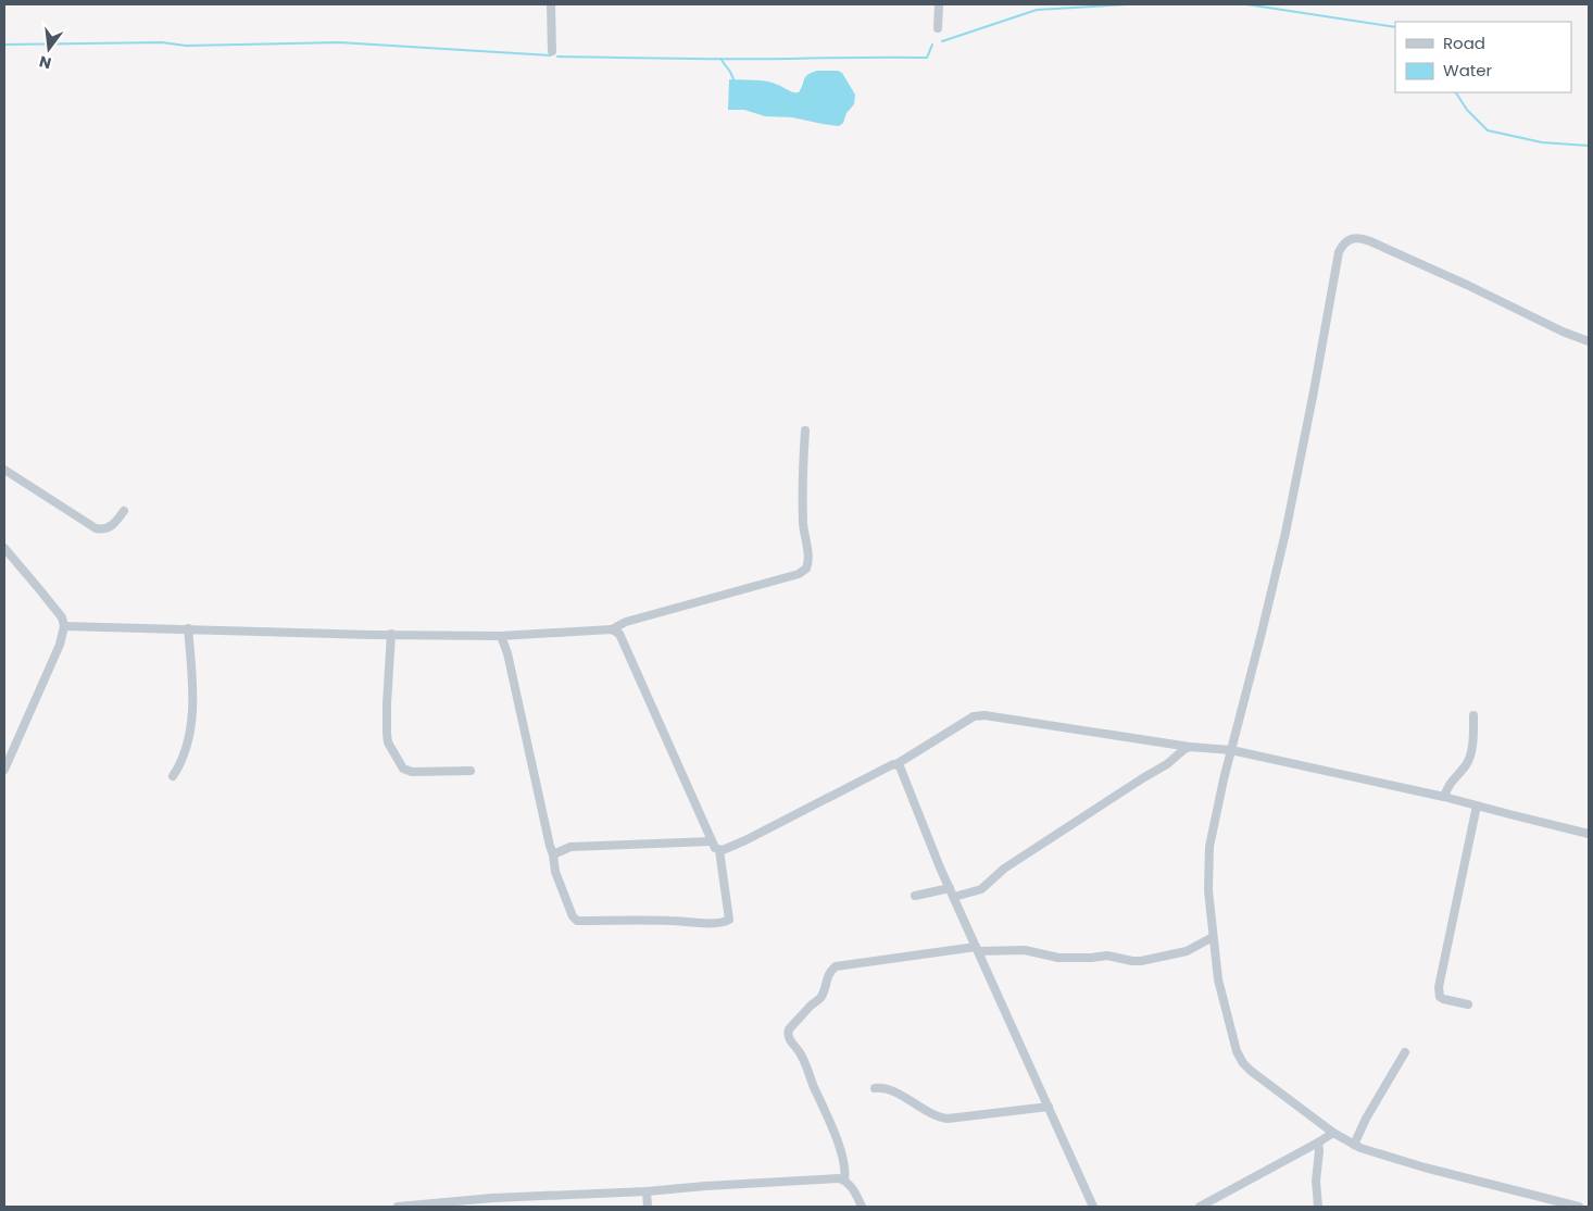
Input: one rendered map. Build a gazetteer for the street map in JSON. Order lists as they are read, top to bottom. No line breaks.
{"legend":["Road","Water"],"north":"bottom"}
